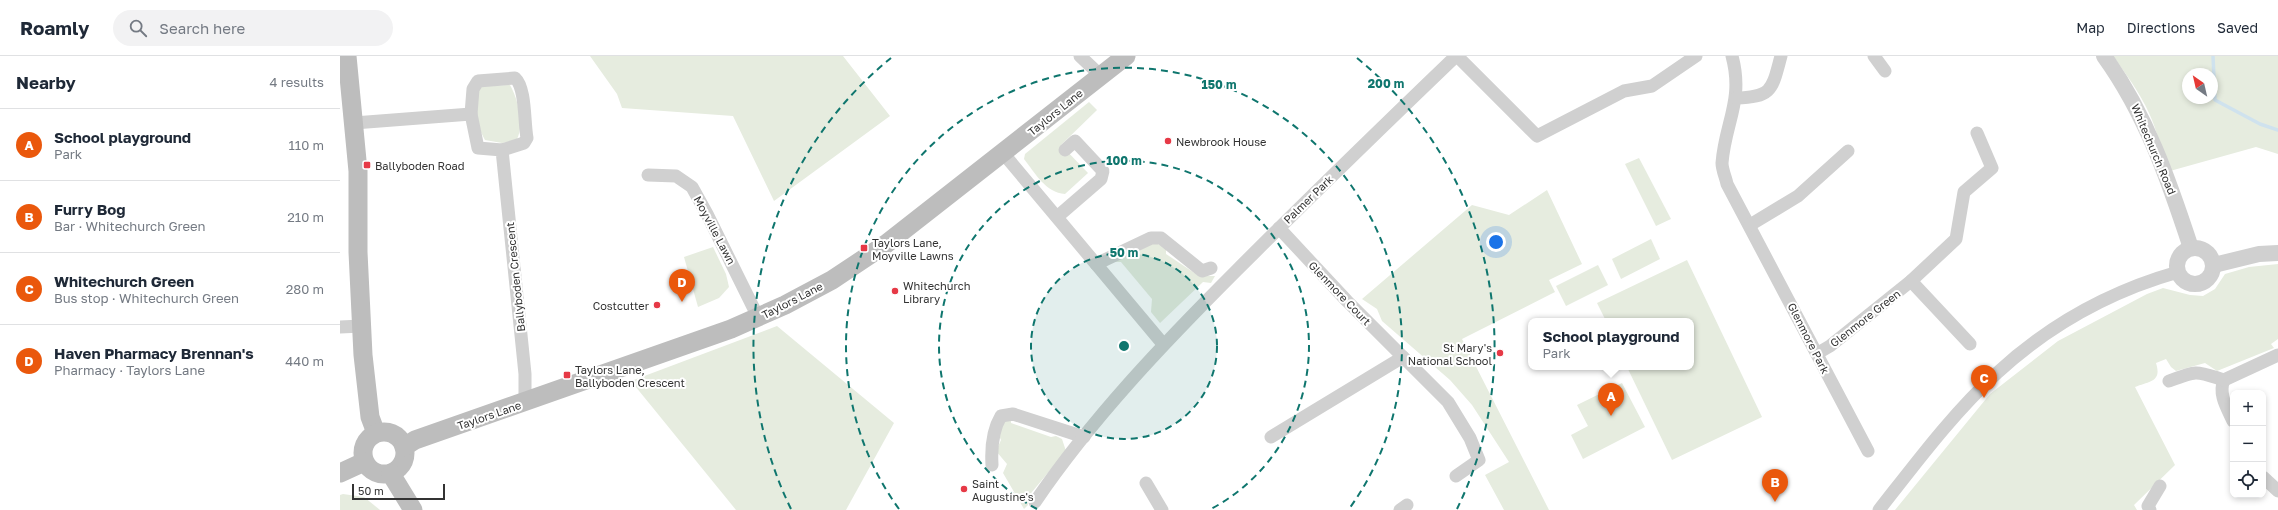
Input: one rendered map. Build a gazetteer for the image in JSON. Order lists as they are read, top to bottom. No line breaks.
{"streets":{"main road":["Taylors Lane"],"street":["Whitechurch Road","Palmer Park","Moyville Lawn","Ballyboden Crescent","Glenmore Court","Glenmore Green","Glenmore Park"]},"crossings":[["Taylors Lane","Moyville Lawn"],["Taylors Lane","Ballyboden Crescent"],["Palmer Park","Glenmore Court"],["Glenmore Green","Glenmore Park"]],"places":{"other":["Newbrook House","Whitechurch Library","Costcutter","St Mary's National School","Saint Augustine's"],"transit":["Ballyboden Road","Taylors Lane, Moyville Lawns","Taylors Lane, Ballyboden Crescent"]},"scale_bar":"50 m","north":"top left","page":{"header":"Roamly","search":"Search here","nav":["Map","Directions","Saved"],"heading":["Nearby","4 results"],"list":[{"mark":"A","name":"School playground","note":"Park","value":"110 m"},{"mark":"B","name":"Furry Bog","note":"Bar · Whitechurch Green","value":"210 m"},{"mark":"C","name":"Whitechurch Green","note":"Bus stop · Whitechurch Green","value":"280 m"},{"mark":"D","name":"Haven Pharmacy Brennan's","note":"Pharmacy · Taylors Lane","value":"440 m"}],"pins":["D","C","A","B"],"popup":["School playground","Park"],"map_buttons":["+","−"],"scale":"50 m"},"rings":["200 m","150 m","100 m","50 m"]}
